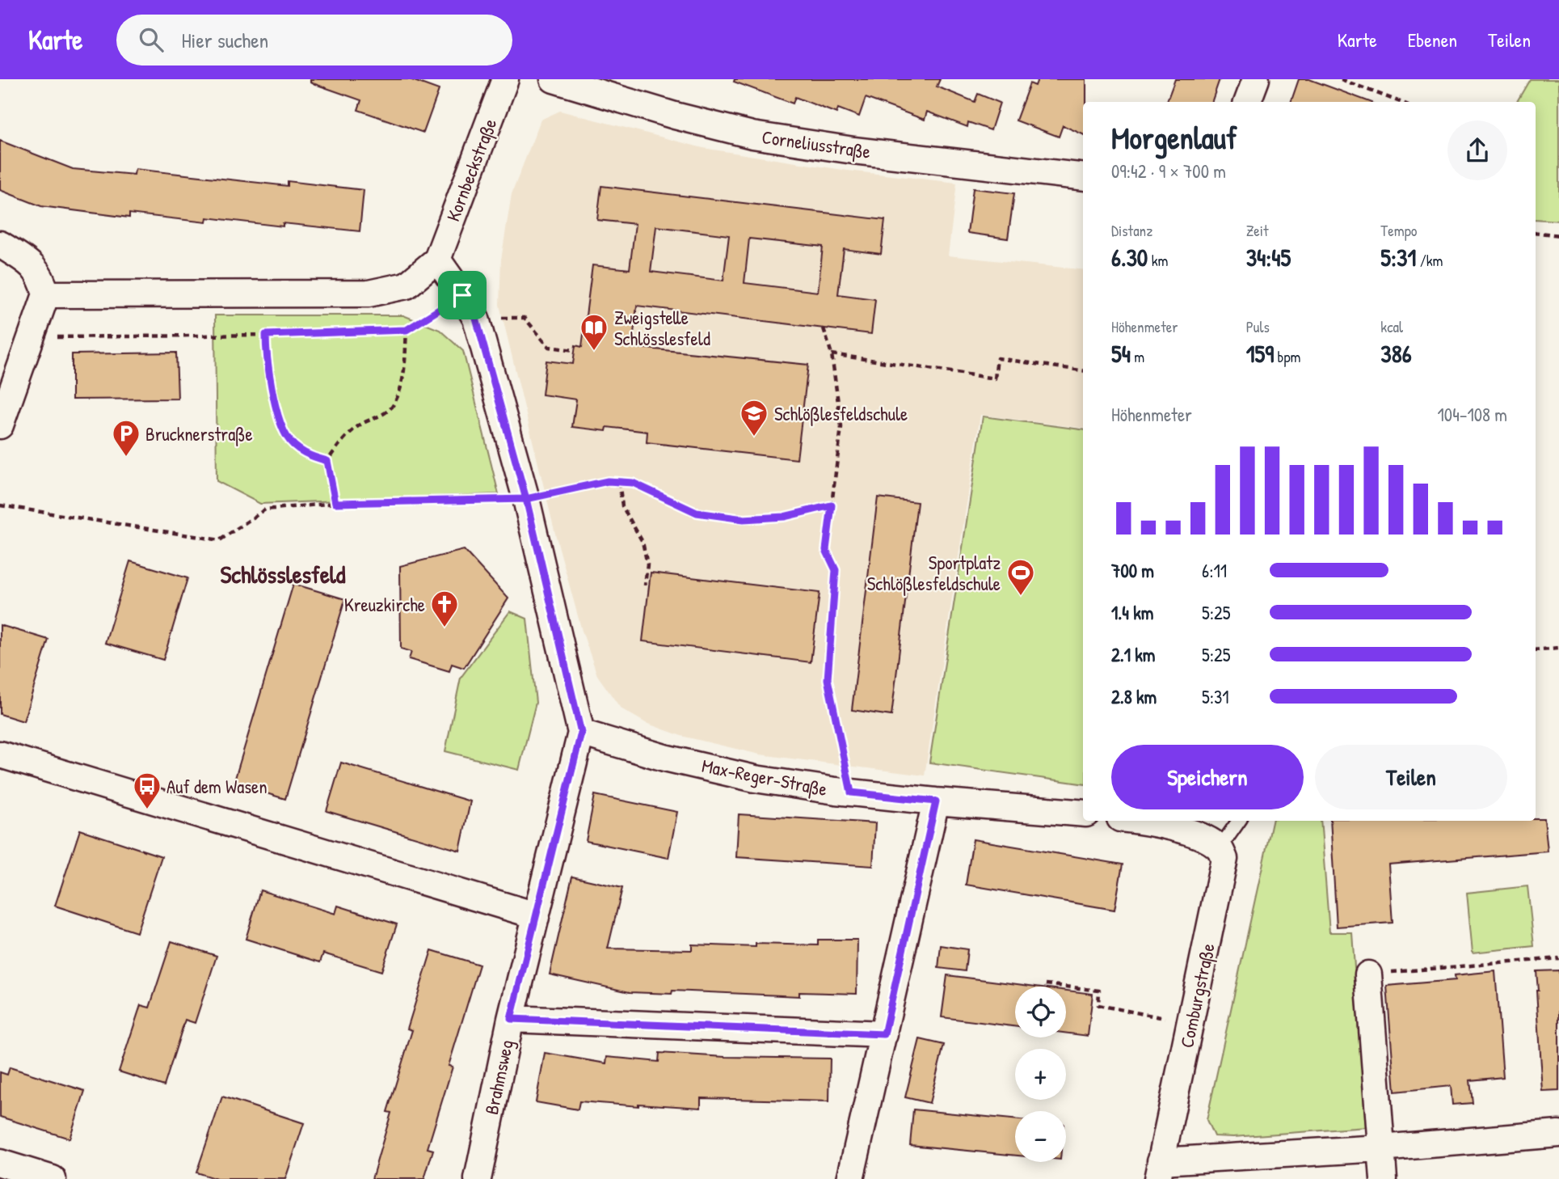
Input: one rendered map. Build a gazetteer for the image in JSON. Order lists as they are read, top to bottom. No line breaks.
{"streets":{"street":["Corneliusstraße","Kornbeckstraße","Max-Reger-Straße","Comburgstraße","Brahmsweg"]},"crossings":[["Kornbeckstraße","Brahmsweg"],["Max-Reger-Straße","Brahmsweg"]],"districts":["Schlösslesfeld"],"places":{"library":["Zweigstelle Schlösslesfeld"],"school or university":["Schlößlesfeldschule"],"parking":["Brucknerstraße"],"sports":["Sportplatz Schlößlesfeldschule"],"church":["Kreuzkirche"],"bus stop":["Auf dem Wasen"]},"page":{"header":"Karte","search":"Hier suchen","nav":["Karte","Ebenen","Teilen"],"heading":["Morgenlauf","09:42 · 9 × 700 m"],"stats":[["Distanz","6.30 km"],["Zeit","34:45"],["Tempo","5:31 /km"],["Höhenmeter","54 m"],["Puls","159 bpm"],["kcal","386"]],"chart":["Höhenmeter","104–108 m"],"list":[{"name":"700 m","note":"6:11"},{"name":"1.4 km","note":"5:25"},{"name":"2.1 km","note":"5:25"},{"name":"2.8 km","note":"5:31"}],"buttons":["Speichern","Teilen"],"map_buttons":["+","−"]}}
